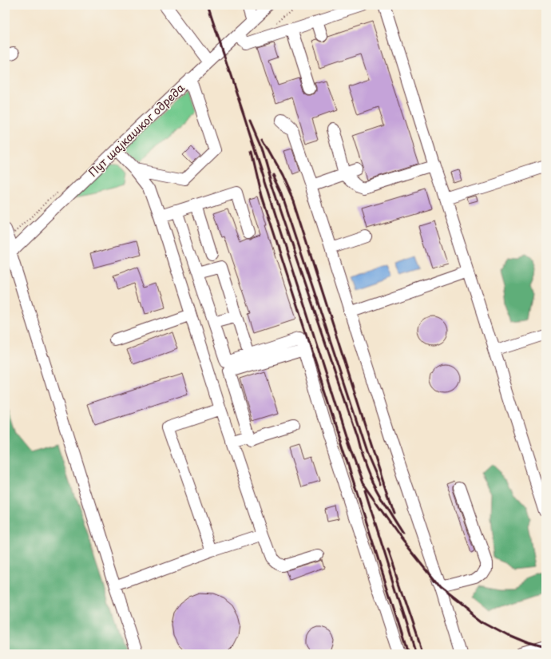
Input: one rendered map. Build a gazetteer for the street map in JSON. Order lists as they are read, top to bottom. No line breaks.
{"streets":{"street":["Пут шајкашког одреда"]}}
